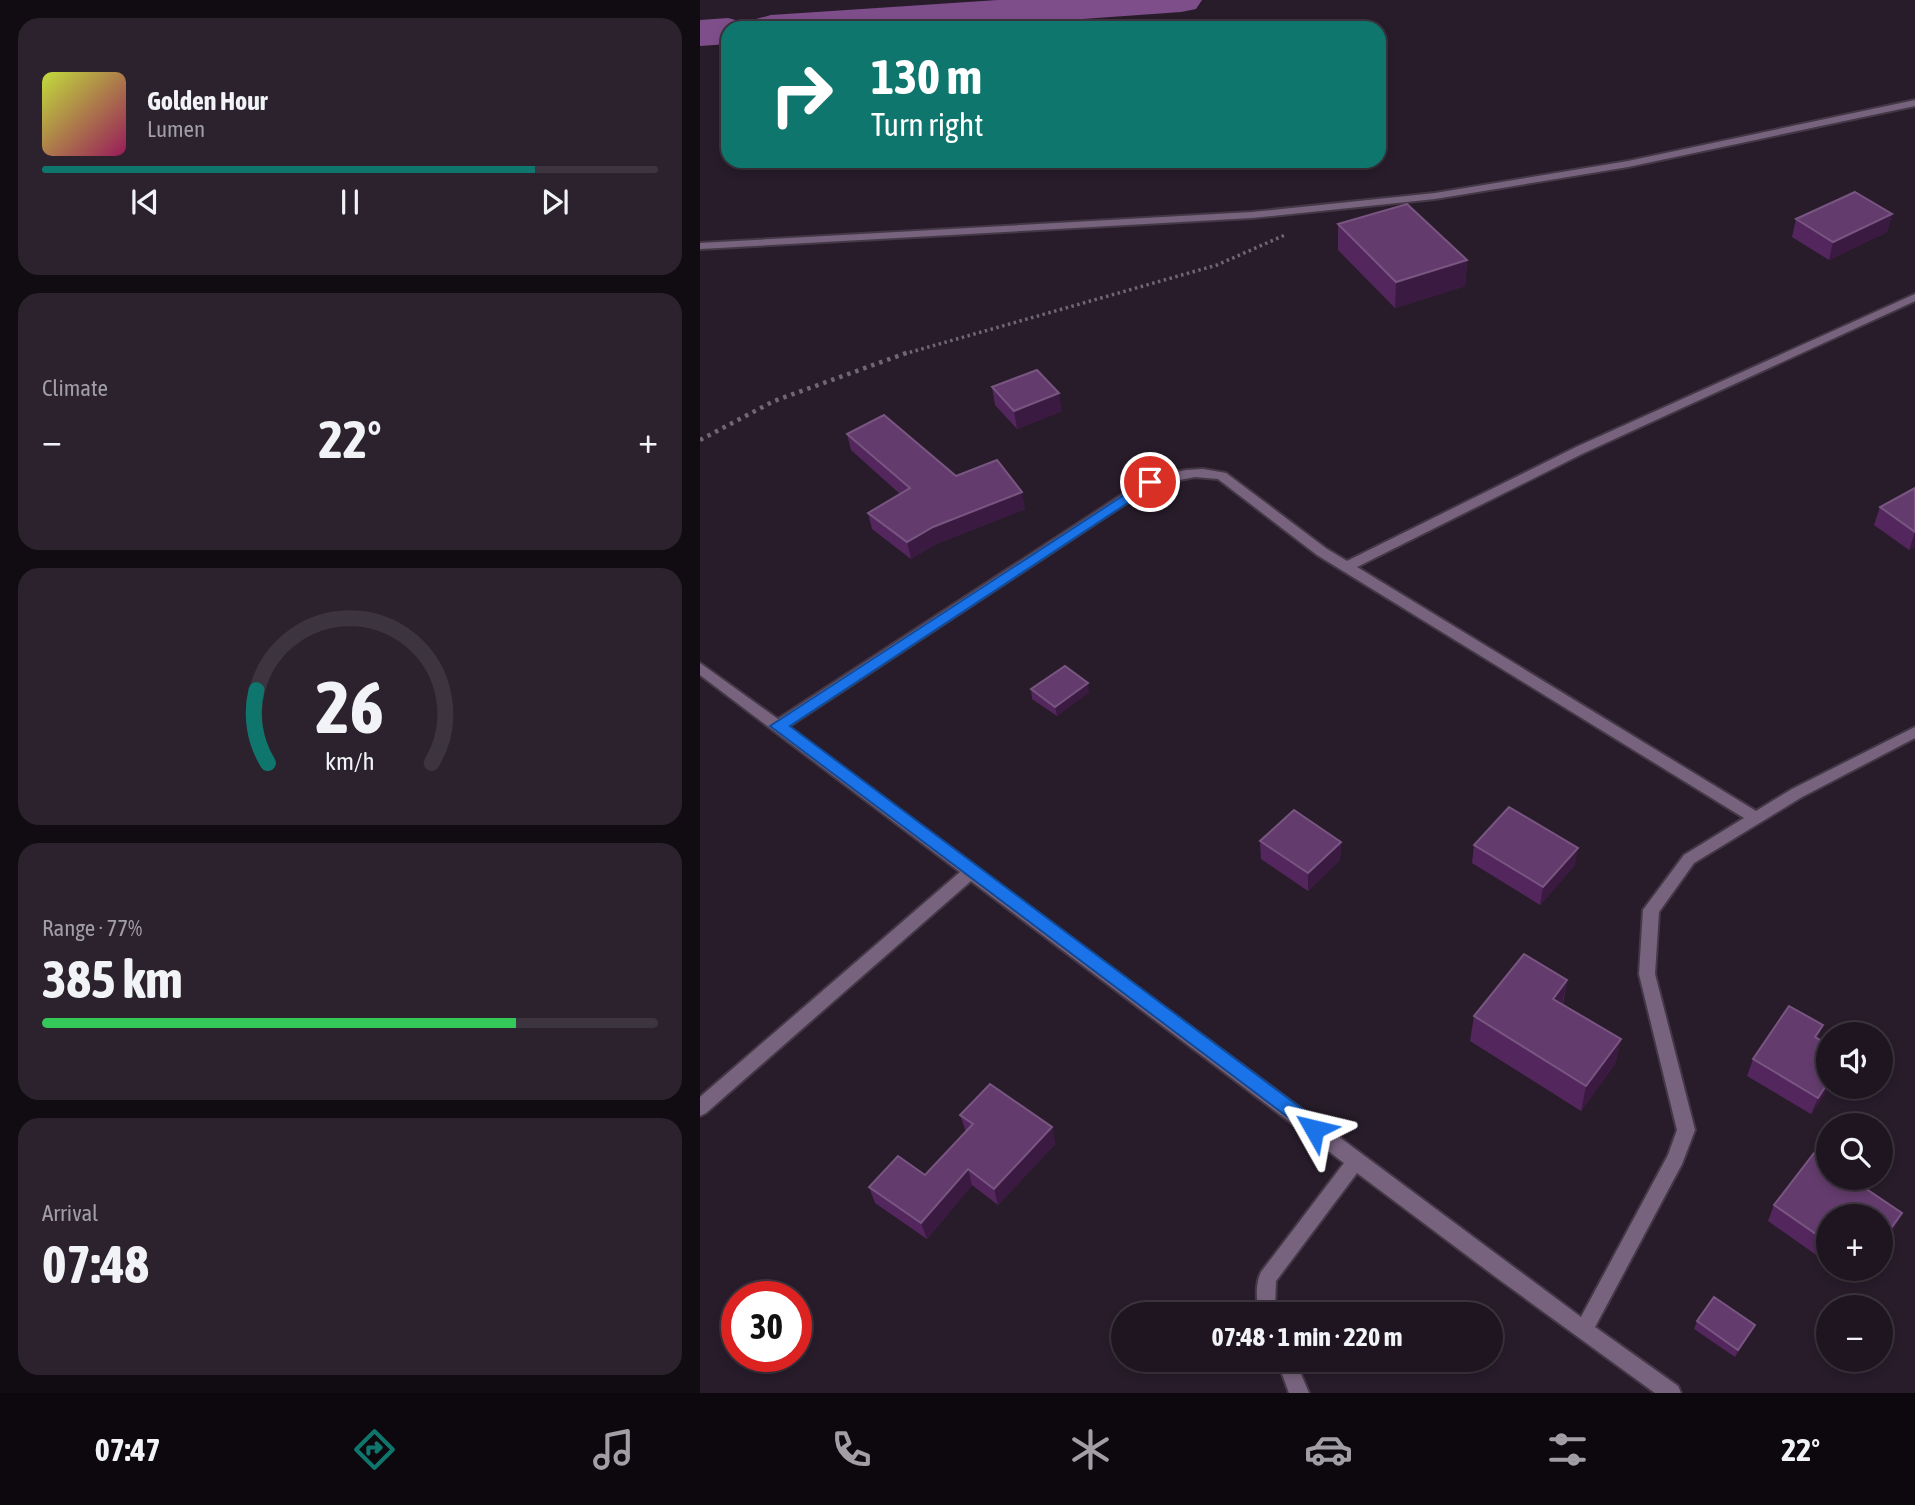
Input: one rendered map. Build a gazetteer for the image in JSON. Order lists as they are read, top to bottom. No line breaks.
{"page":{"turn":["130 m","Turn right"],"song":["Golden Hour","Lumen"],"tile":["Climate",["Range · 77%","385 km"],["Arrival","07:48"]],"heat":["−","22°","+"],"map_buttons":["+","−"],"limit":"30","trip":"07:48 · 1 min · 220 m","tabs":["07:47","22°"],"gauge":["26","km/h"]}}
